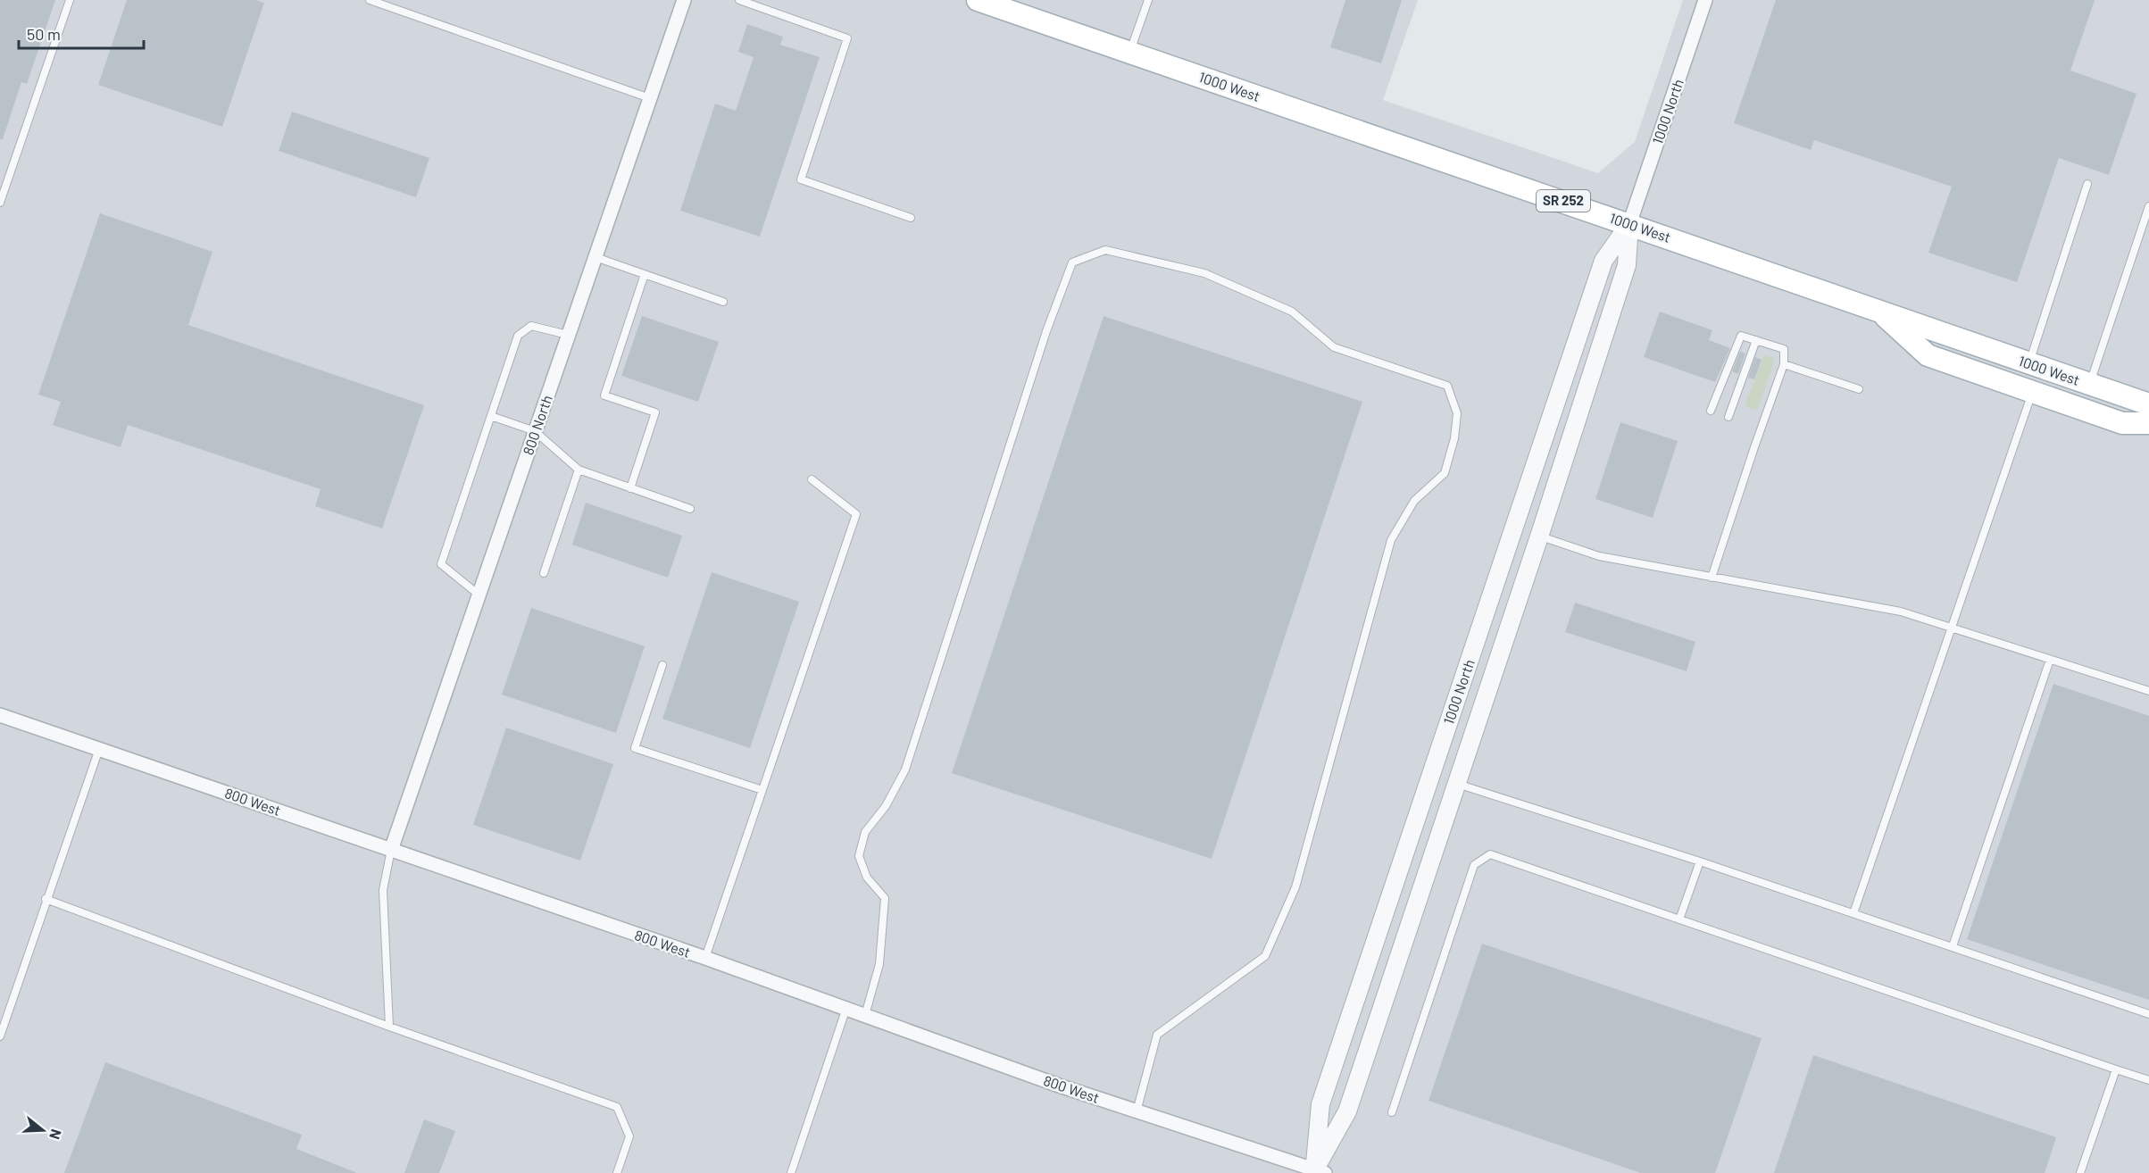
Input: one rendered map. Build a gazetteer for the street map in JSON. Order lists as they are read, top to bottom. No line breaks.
{"streets":{"main road":["1000 West","SR 252"],"street":["1000 North","800 North","800 West"]},"crossings":[["1000 West","1000 North"],["1000 North","800 West"],["800 North","800 West"]],"scale_bar":"50 m","north":"right"}
